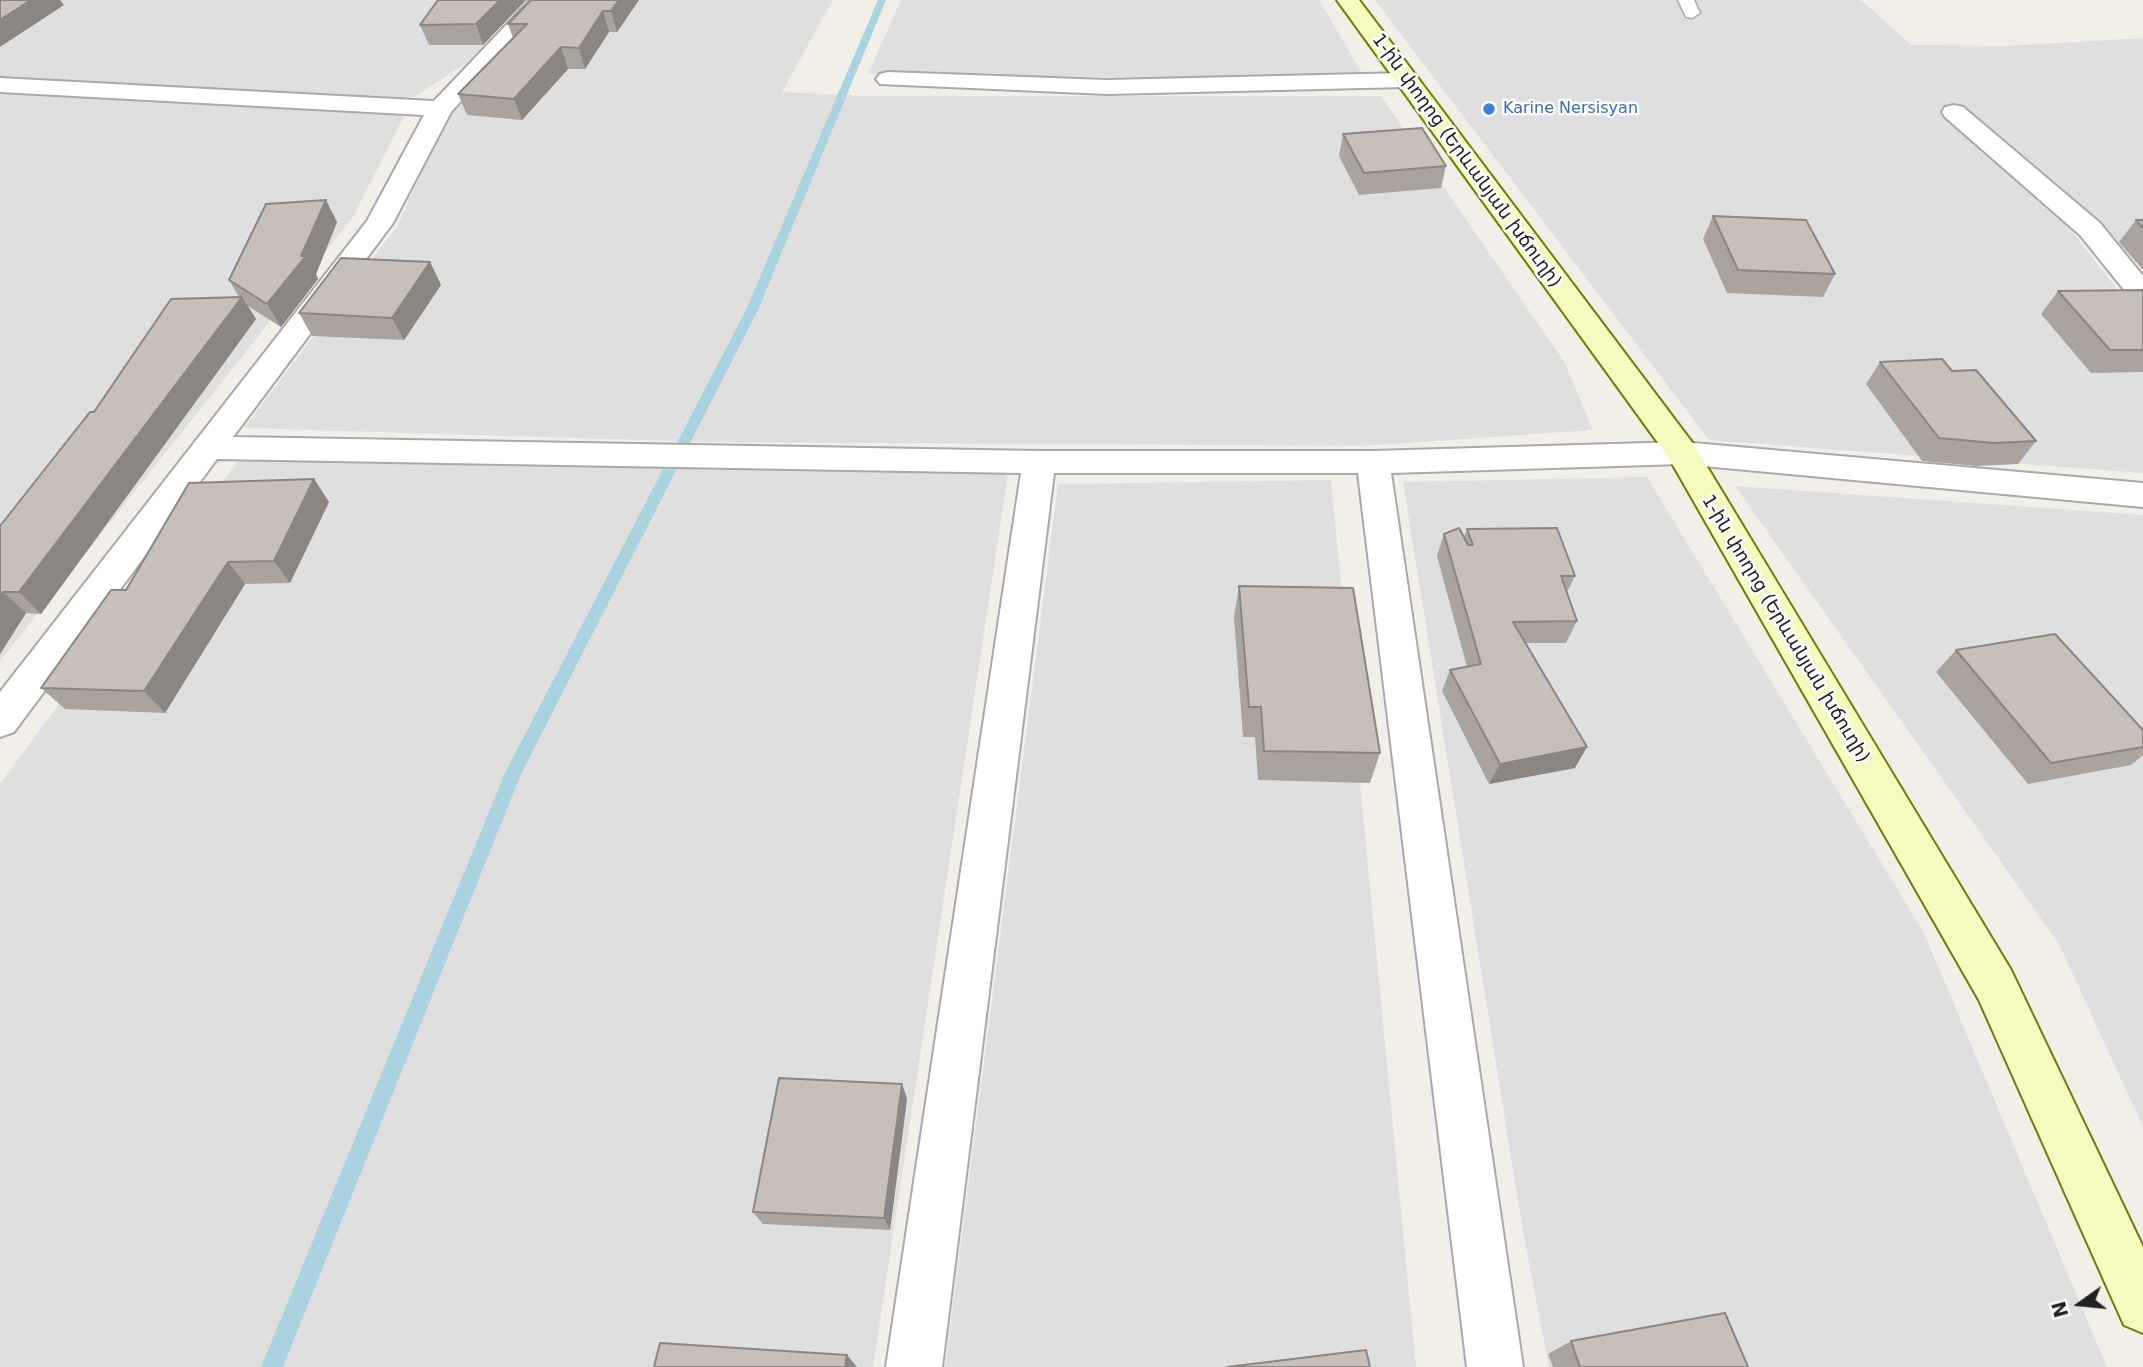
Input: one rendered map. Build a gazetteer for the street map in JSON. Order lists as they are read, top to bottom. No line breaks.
{"streets":{"main road":["1-ին փողոց (Երևանյան խճուղի)"]},"places":["Karine Nersisyan"],"north":"left"}
